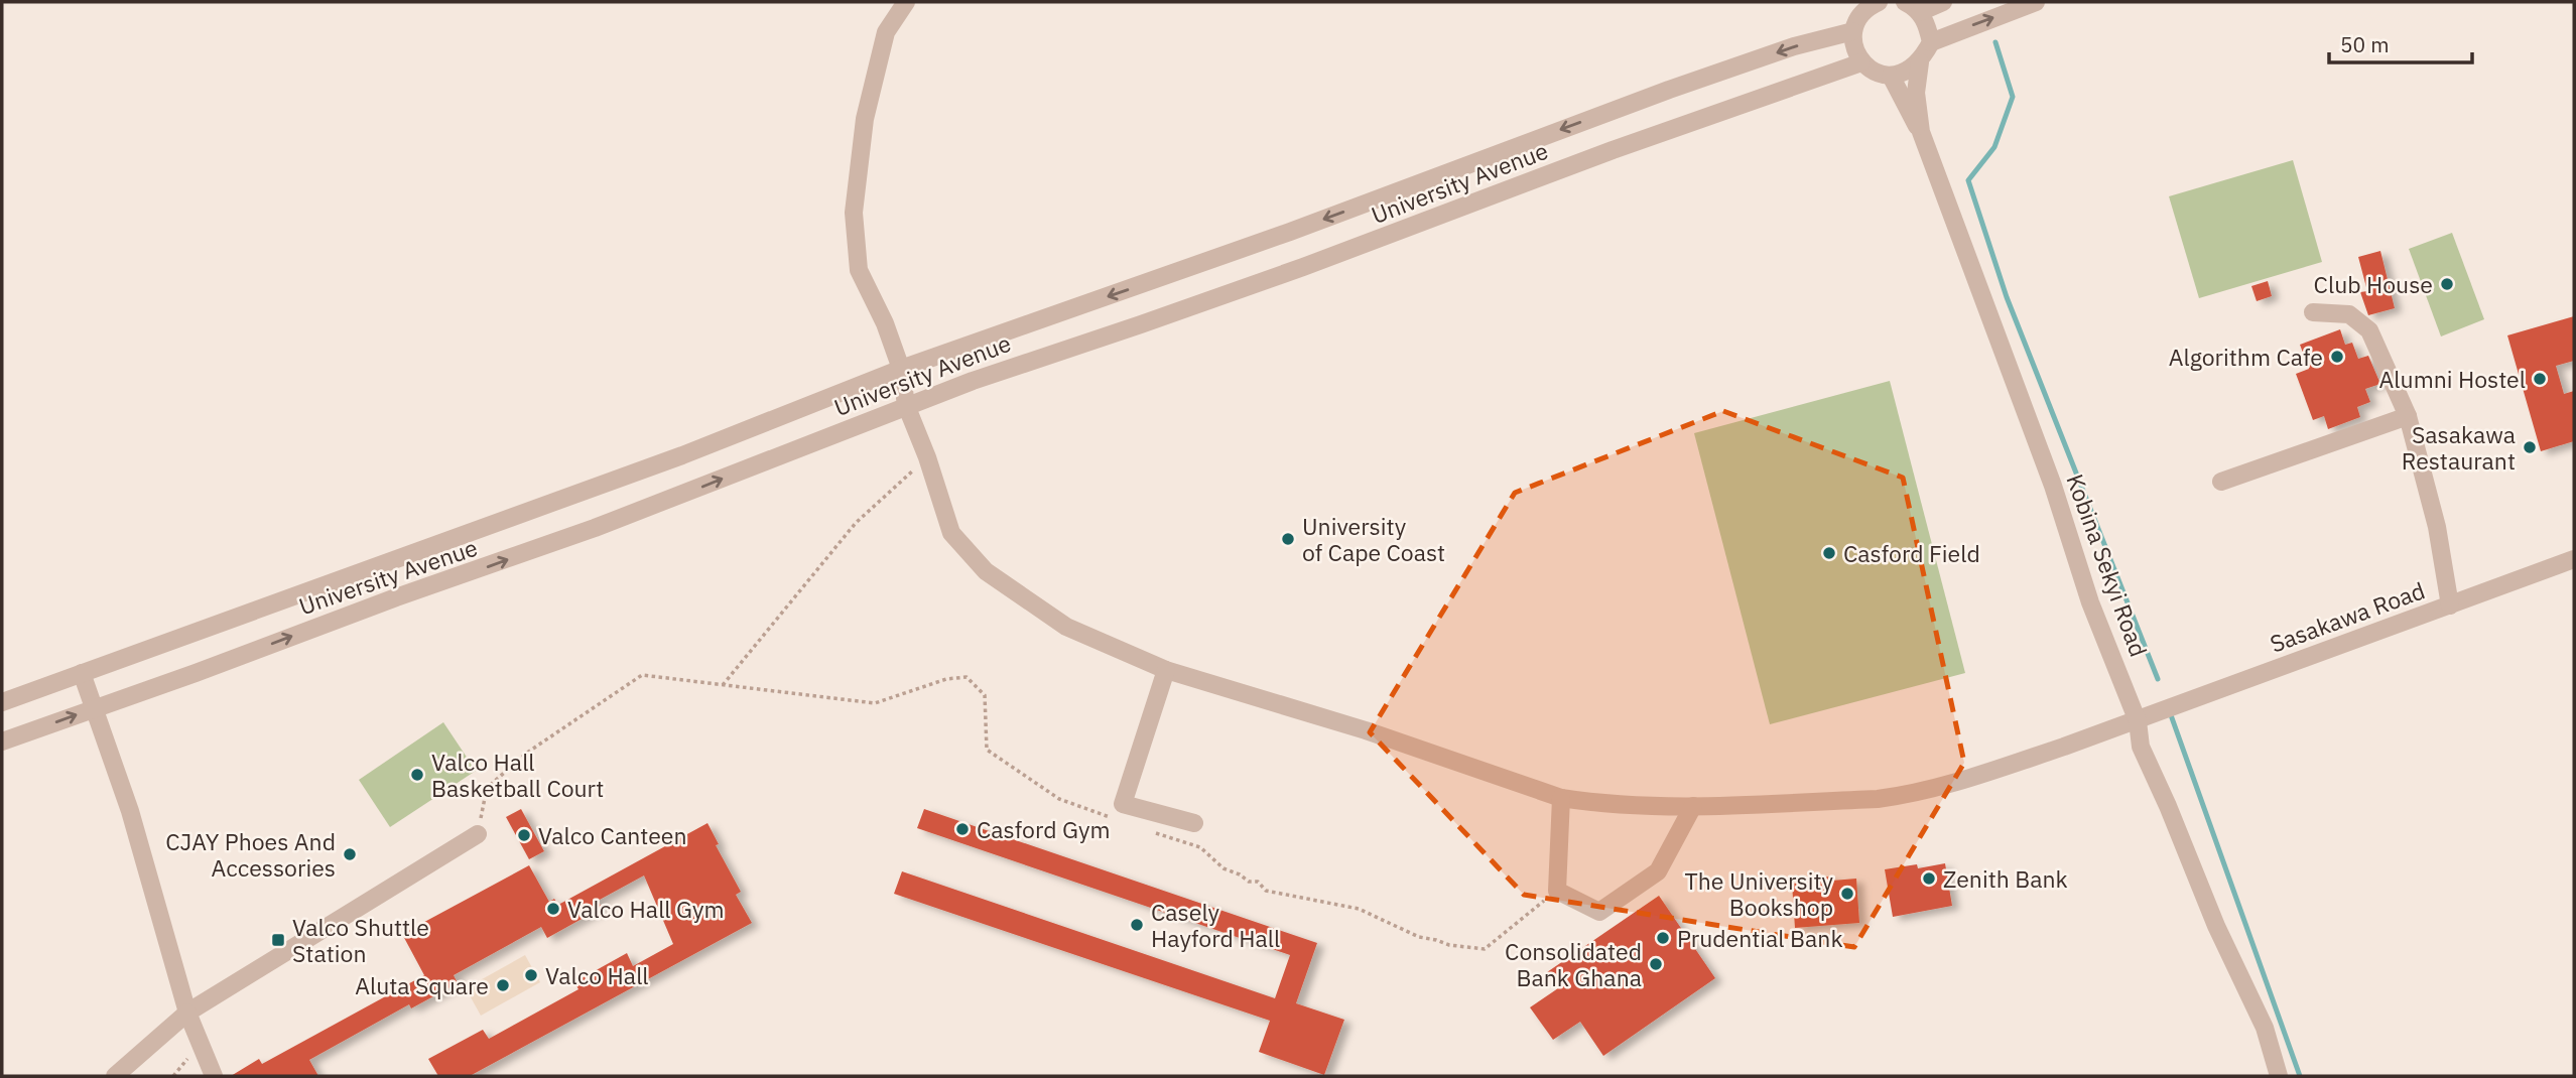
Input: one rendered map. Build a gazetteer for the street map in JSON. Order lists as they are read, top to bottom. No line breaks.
{"streets":{"street":["University Avenue","Kobina Sekyi Road","Sasakawa Road"]},"crossings":[["University Avenue","Sasakawa Road"],["Kobina Sekyi Road","Sasakawa Road"]],"places":{"other":["Club House","Algorithm Cafe","Alumni Hostel","Sasakawa Restaurant","University of Cape Coast","Casford Field","Valco Hall Basketball Court","Casford Gym","Valco Canteen","CJAY Phoes And Accessories","Zenith Bank","The University Bookshop","Valco Hall Gym","Casely Hayford Hall","Prudential Bank","Consolidated Bank Ghana","Valco Hall","Aluta Square"],"transit":["Valco Shuttle Station"]},"scale_bar":"50 m"}
